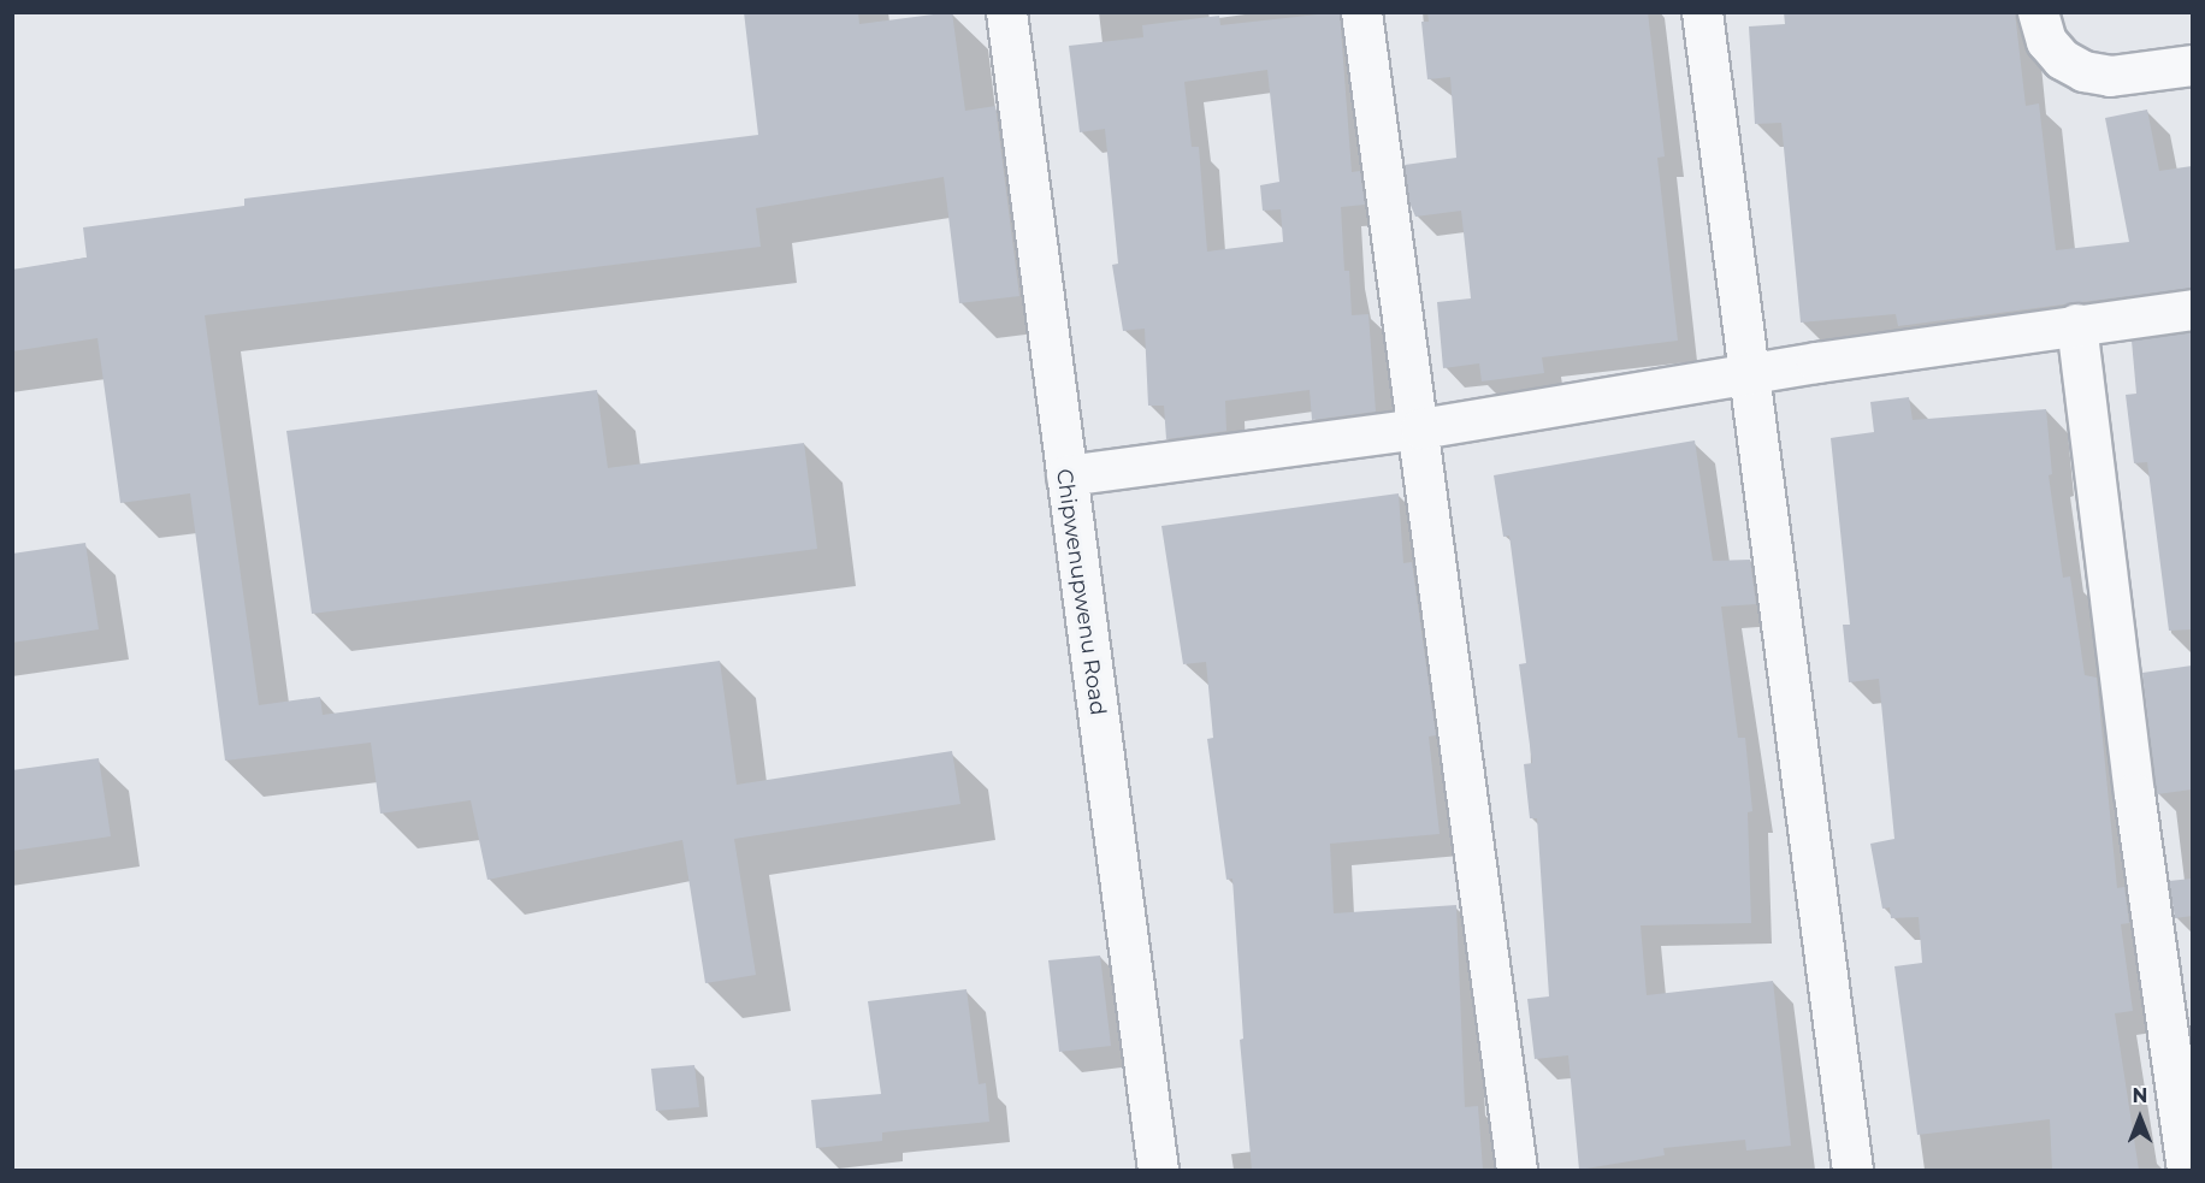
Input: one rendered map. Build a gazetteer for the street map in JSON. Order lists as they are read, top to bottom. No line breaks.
{"streets":{"street":["Chipwenupwenu Road"]},"north":"top"}
